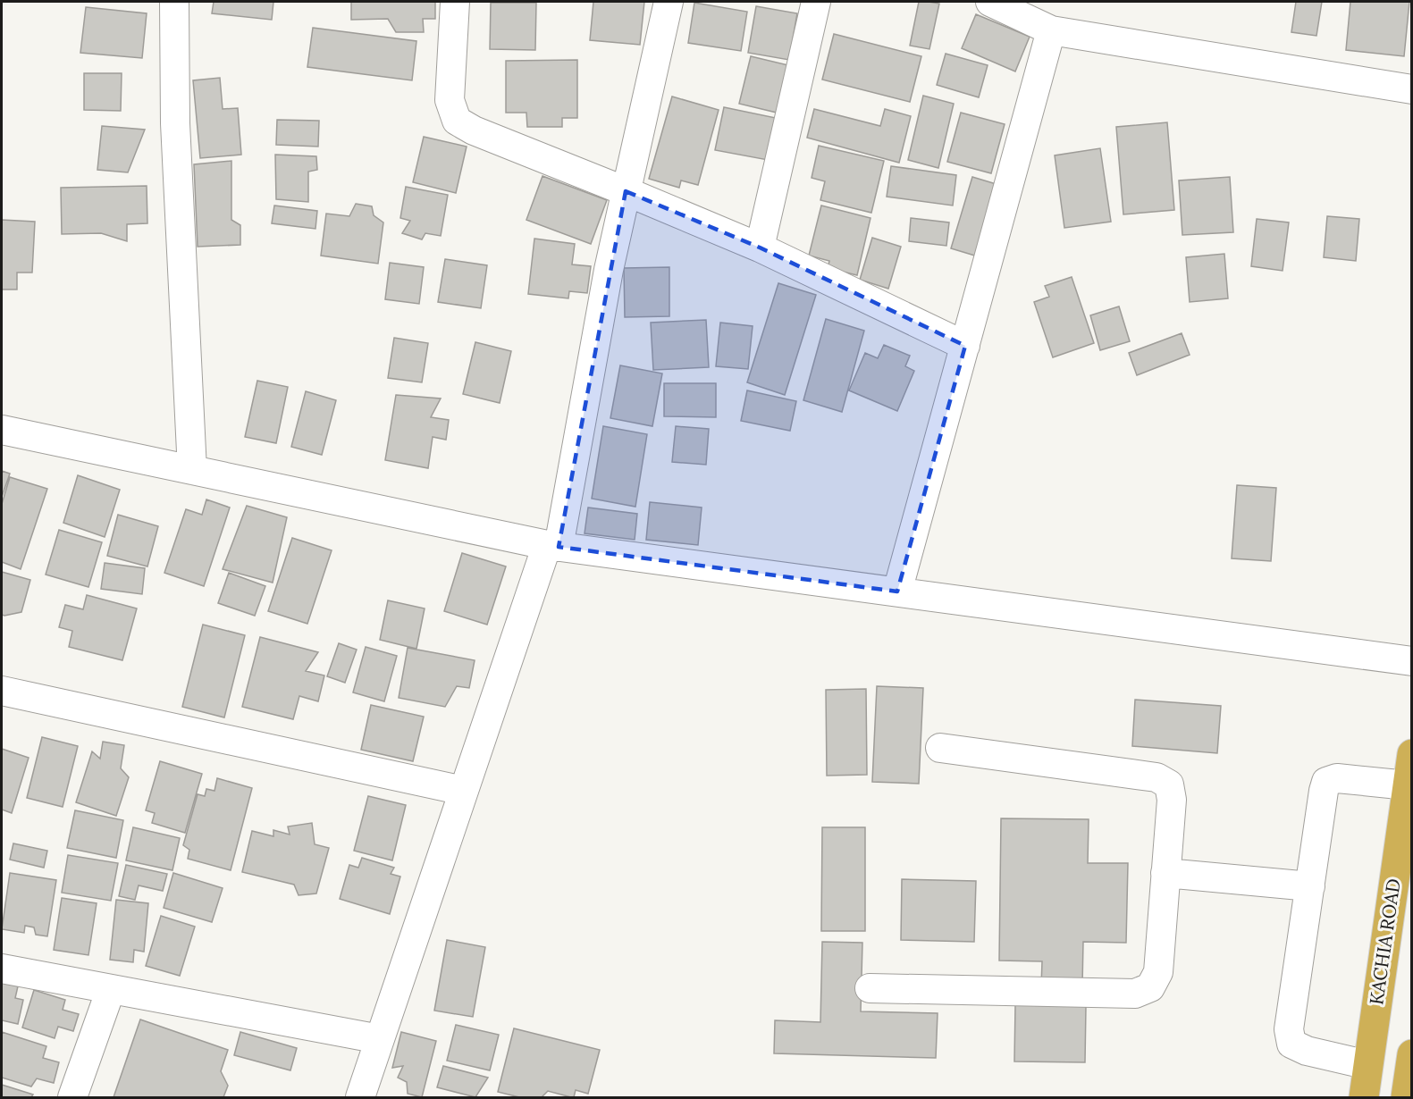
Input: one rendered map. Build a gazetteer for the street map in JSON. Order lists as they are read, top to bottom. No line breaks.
{"streets":{"highway":["KACHIA ROAD"]}}
